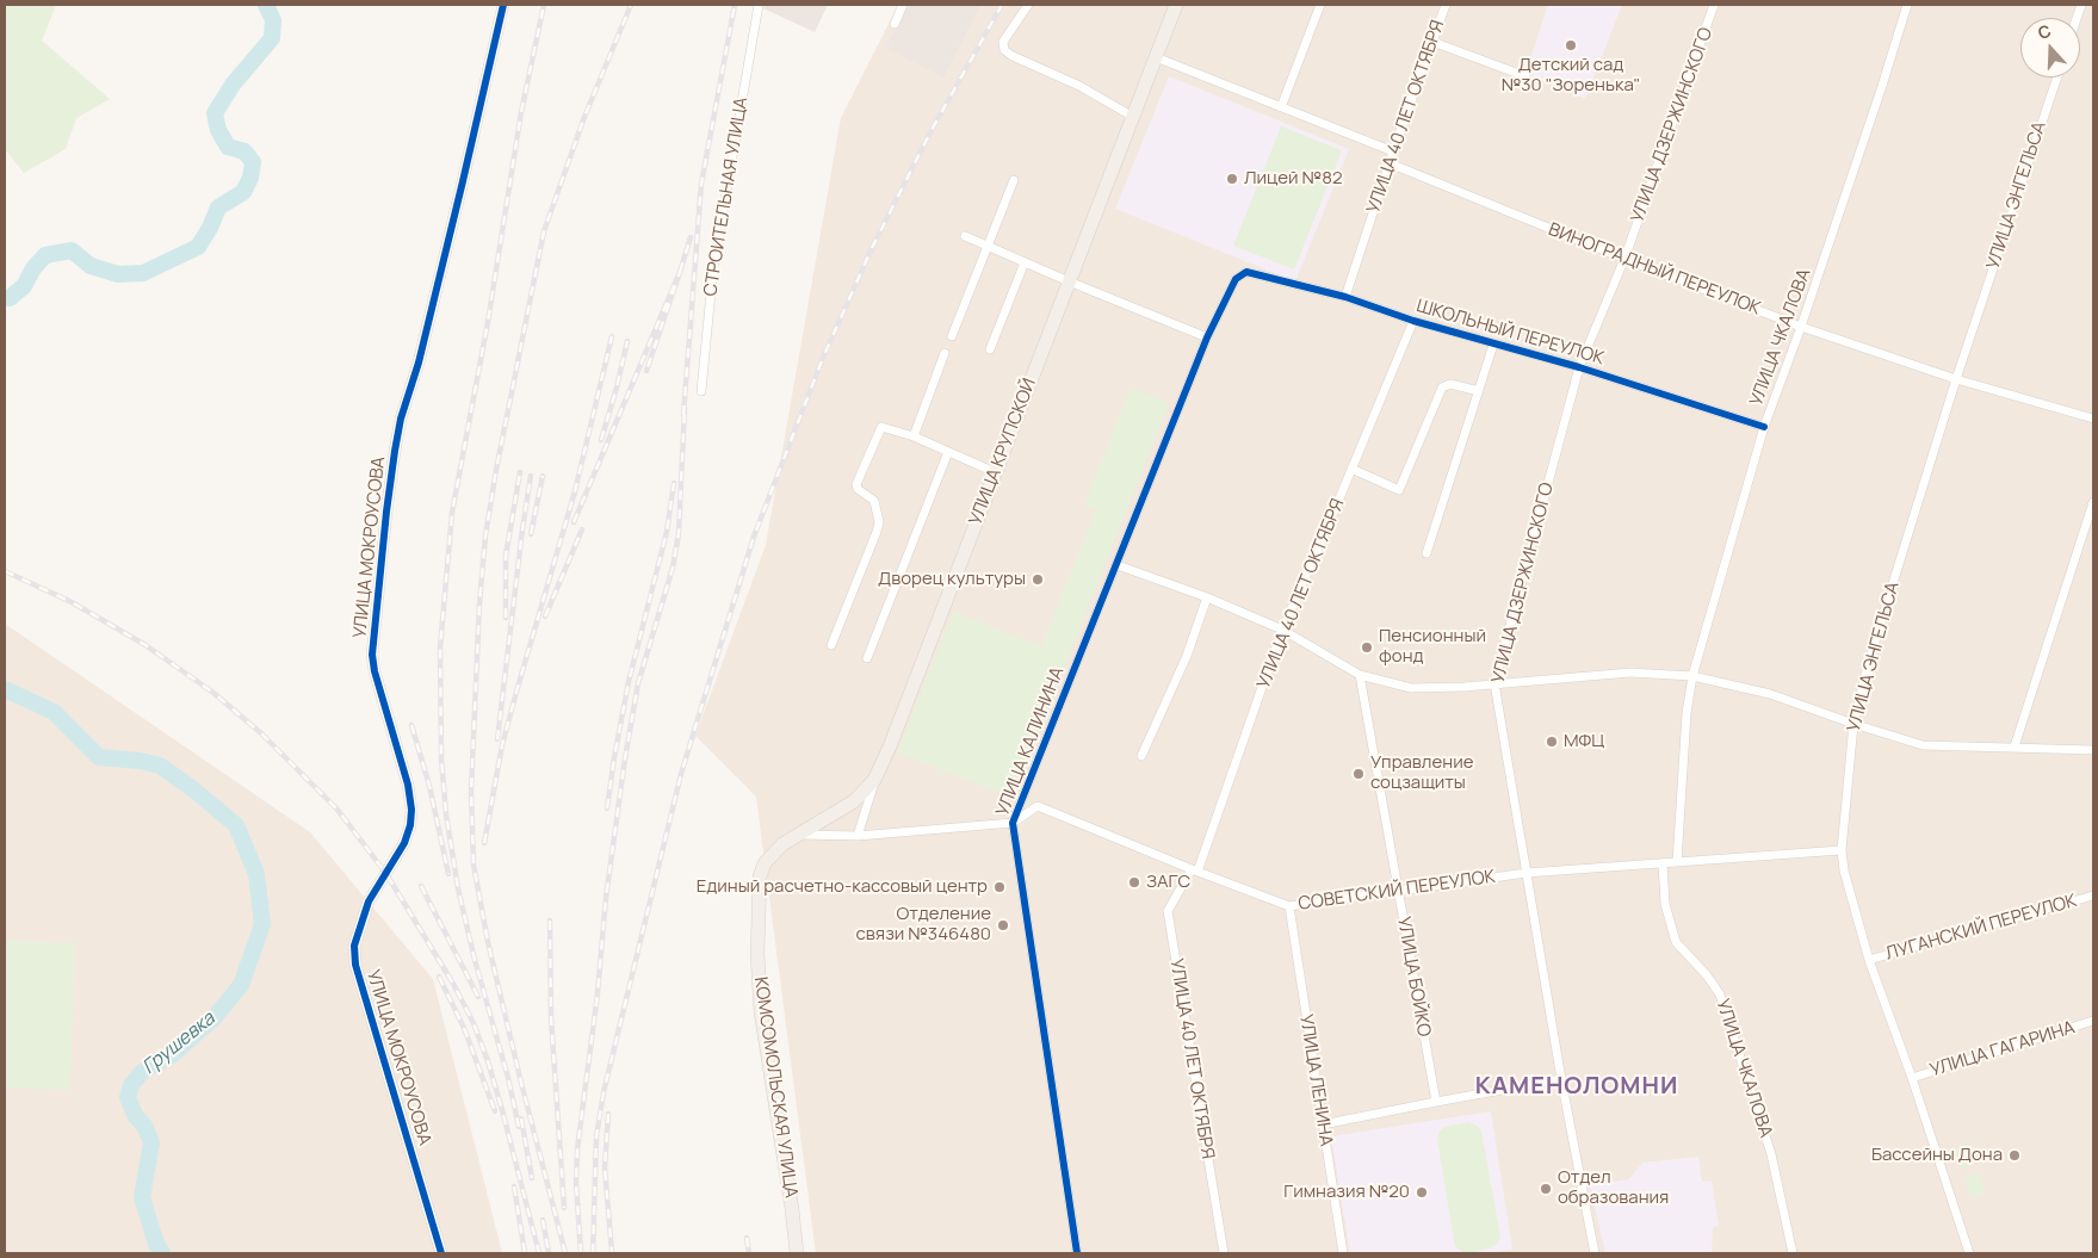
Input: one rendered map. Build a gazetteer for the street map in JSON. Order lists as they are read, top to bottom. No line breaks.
{"streets":{"main road":["УЛИЦА КРУПСКОЙ","КОМСОМОЛЬСКАЯ УЛИЦА"],"street":["УЛИЦА 40 ЛЕТ ОКТЯБРЯ","УЛИЦА ДЗЕРЖИНСКОГО","УЛИЦА ЭНГЕЛЬСА","СТРОИТЕЛЬНАЯ УЛИЦА","ВИНОГРАДНЫЙ ПЕРЕУЛОК","ШКОЛЬНЫЙ ПЕРЕУЛОК","УЛИЦА ЧКАЛОВА","УЛИЦА МОКРОУСОВА","УЛИЦА КАЛИНИНА","СОВЕТСКИЙ ПЕРЕУЛОК","ЛУГАНСКИЙ ПЕРЕУЛОК","УЛИЦА БОЙКО","УЛИЦА ГАГАРИНА","УЛИЦА ЛЕНИНА"]},"crossings":[["УЛИЦА 40 ЛЕТ ОКТЯБРЯ","ВИНОГРАДНЫЙ ПЕРЕУЛОК"],["УЛИЦА 40 ЛЕТ ОКТЯБРЯ","ШКОЛЬНЫЙ ПЕРЕУЛОК"],["УЛИЦА 40 ЛЕТ ОКТЯБРЯ","СОВЕТСКИЙ ПЕРЕУЛОК"],["УЛИЦА ДЗЕРЖИНСКОГО","ВИНОГРАДНЫЙ ПЕРЕУЛОК"],["УЛИЦА ДЗЕРЖИНСКОГО","ШКОЛЬНЫЙ ПЕРЕУЛОК"],["УЛИЦА ДЗЕРЖИНСКОГО","СОВЕТСКИЙ ПЕРЕУЛОК"],["УЛИЦА ЭНГЕЛЬСА","ВИНОГРАДНЫЙ ПЕРЕУЛОК"],["УЛИЦА ЭНГЕЛЬСА","СОВЕТСКИЙ ПЕРЕУЛОК"],["УЛИЦА ЭНГЕЛЬСА","ЛУГАНСКИЙ ПЕРЕУЛОК"],["УЛИЦА ЭНГЕЛЬСА","УЛИЦА ГАГАРИНА"],["ВИНОГРАДНЫЙ ПЕРЕУЛОК","УЛИЦА ЧКАЛОВА"],["ШКОЛЬНЫЙ ПЕРЕУЛОК","УЛИЦА ЧКАЛОВА"],["ШКОЛЬНЫЙ ПЕРЕУЛОК","УЛИЦА КАЛИНИНА"],["УЛИЦА ЧКАЛОВА","СОВЕТСКИЙ ПЕРЕУЛОК"],["УЛИЦА КРУПСКОЙ","СОВЕТСКИЙ ПЕРЕУЛОК"],["УЛИЦА КРУПСКОЙ","КОМСОМОЛЬСКАЯ УЛИЦА"],["УЛИЦА КАЛИНИНА","СОВЕТСКИЙ ПЕРЕУЛОК"],["СОВЕТСКИЙ ПЕРЕУЛОК","УЛИЦА БОЙКО"],["СОВЕТСКИЙ ПЕРЕУЛОК","УЛИЦА ЛЕНИНА"]],"districts":["КАМЕНОЛОМНИ"],"water":["Грушевка"],"places":["Детский сад №30 \"Зоренька\"","Лицей №82","Дворец культуры","Пенсионный фонд","МФЦ","Управление соцзащиты","ЗАГС","Единый расчетно-кассовый центр","Отделение связи №346480","Бассейны Дона","Отдел образования","Гимназия №20"],"north":"top"}
